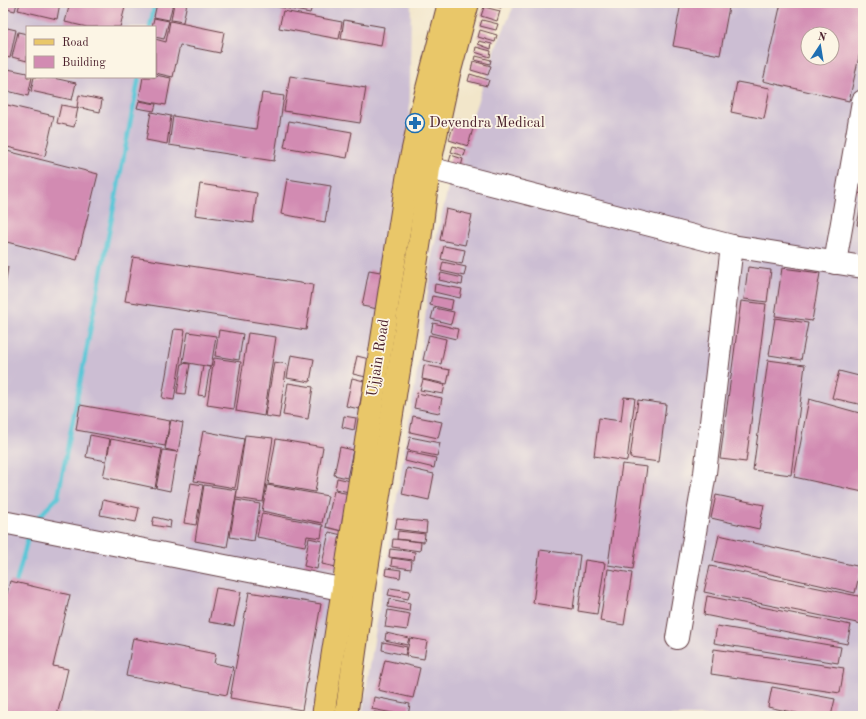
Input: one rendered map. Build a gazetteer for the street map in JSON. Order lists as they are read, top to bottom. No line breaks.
{"streets":{"main road":["Ujjain Road"]},"places":{"pharmacy":["Devendra Medical"]},"legend":["Road","Building"],"north":"top"}
